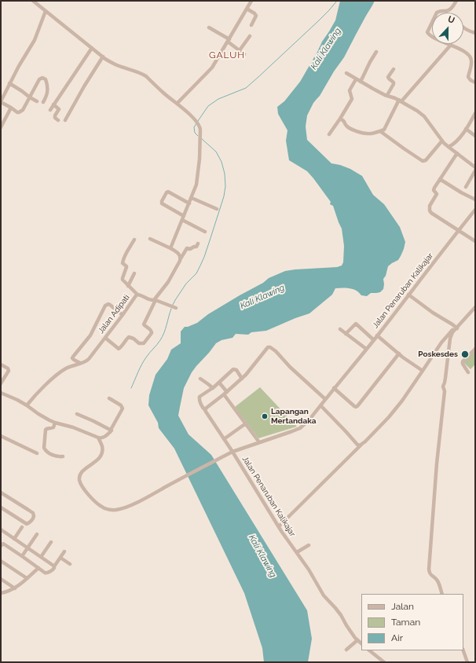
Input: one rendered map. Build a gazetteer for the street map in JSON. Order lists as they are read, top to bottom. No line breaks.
{"streets":{"street":["Jalan Penaruban Kalikajar","Jalan Adipati"]},"districts":["GALUH"],"water":["Kali Klawing"],"places":["Poskesdes","Lapangan Mertandaka"],"legend":["Jalan","Taman","Air"],"north":"top"}
